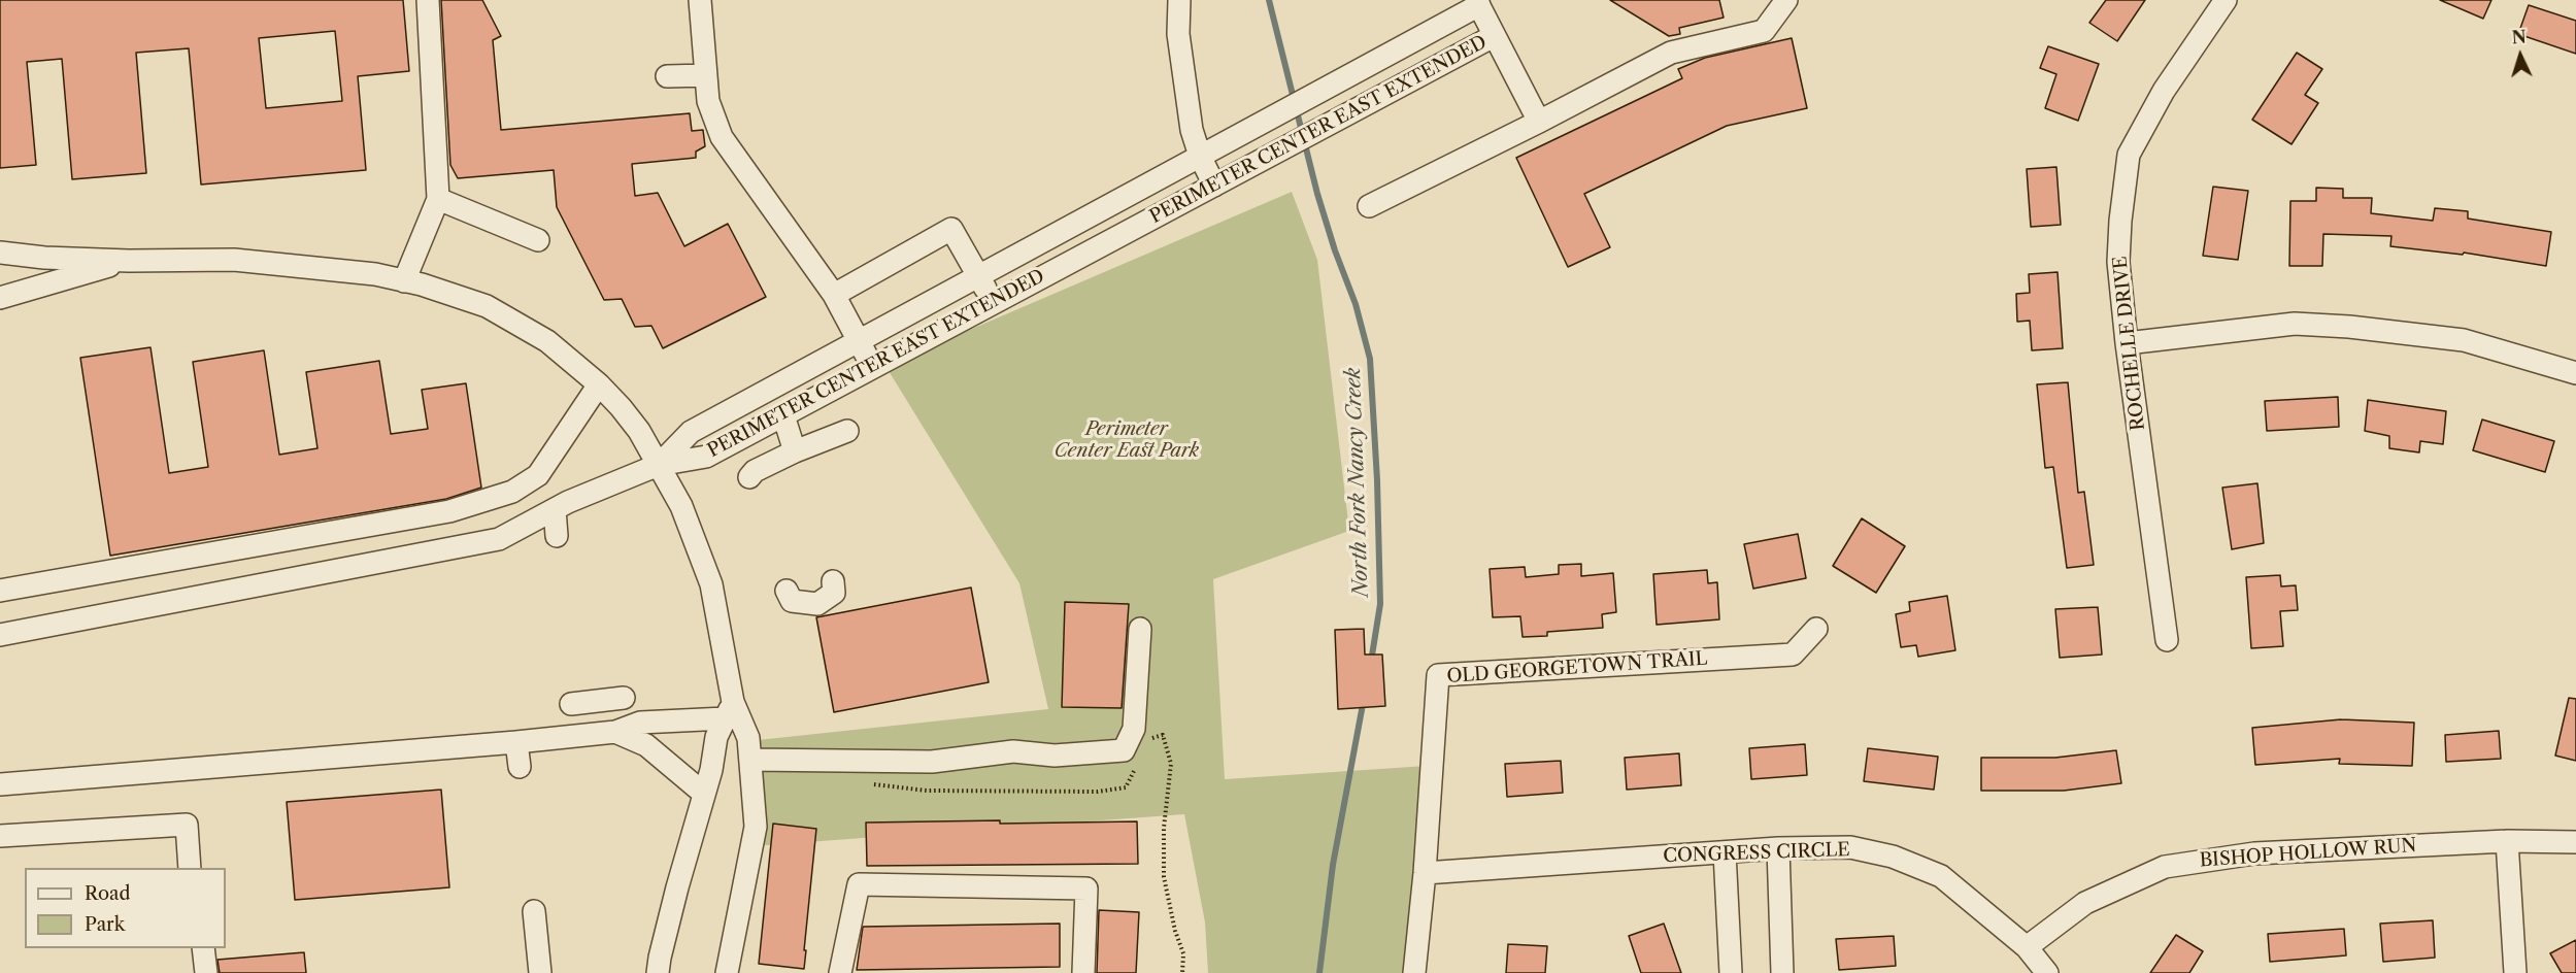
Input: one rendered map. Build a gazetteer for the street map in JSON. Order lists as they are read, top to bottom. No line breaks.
{"streets":{"street":["PERIMETER CENTER EAST EXTENDED","ROCHELLE DRIVE","OLD GEORGETOWN TRAIL","CONGRESS CIRCLE","BISHOP HOLLOW RUN"]},"crossings":[["OLD GEORGETOWN TRAIL","CONGRESS CIRCLE"],["CONGRESS CIRCLE","BISHOP HOLLOW RUN"]],"water":["North Fork Nancy Creek"],"parks":["Perimeter Center East Park"],"legend":["Road","Park"],"north":"top"}
